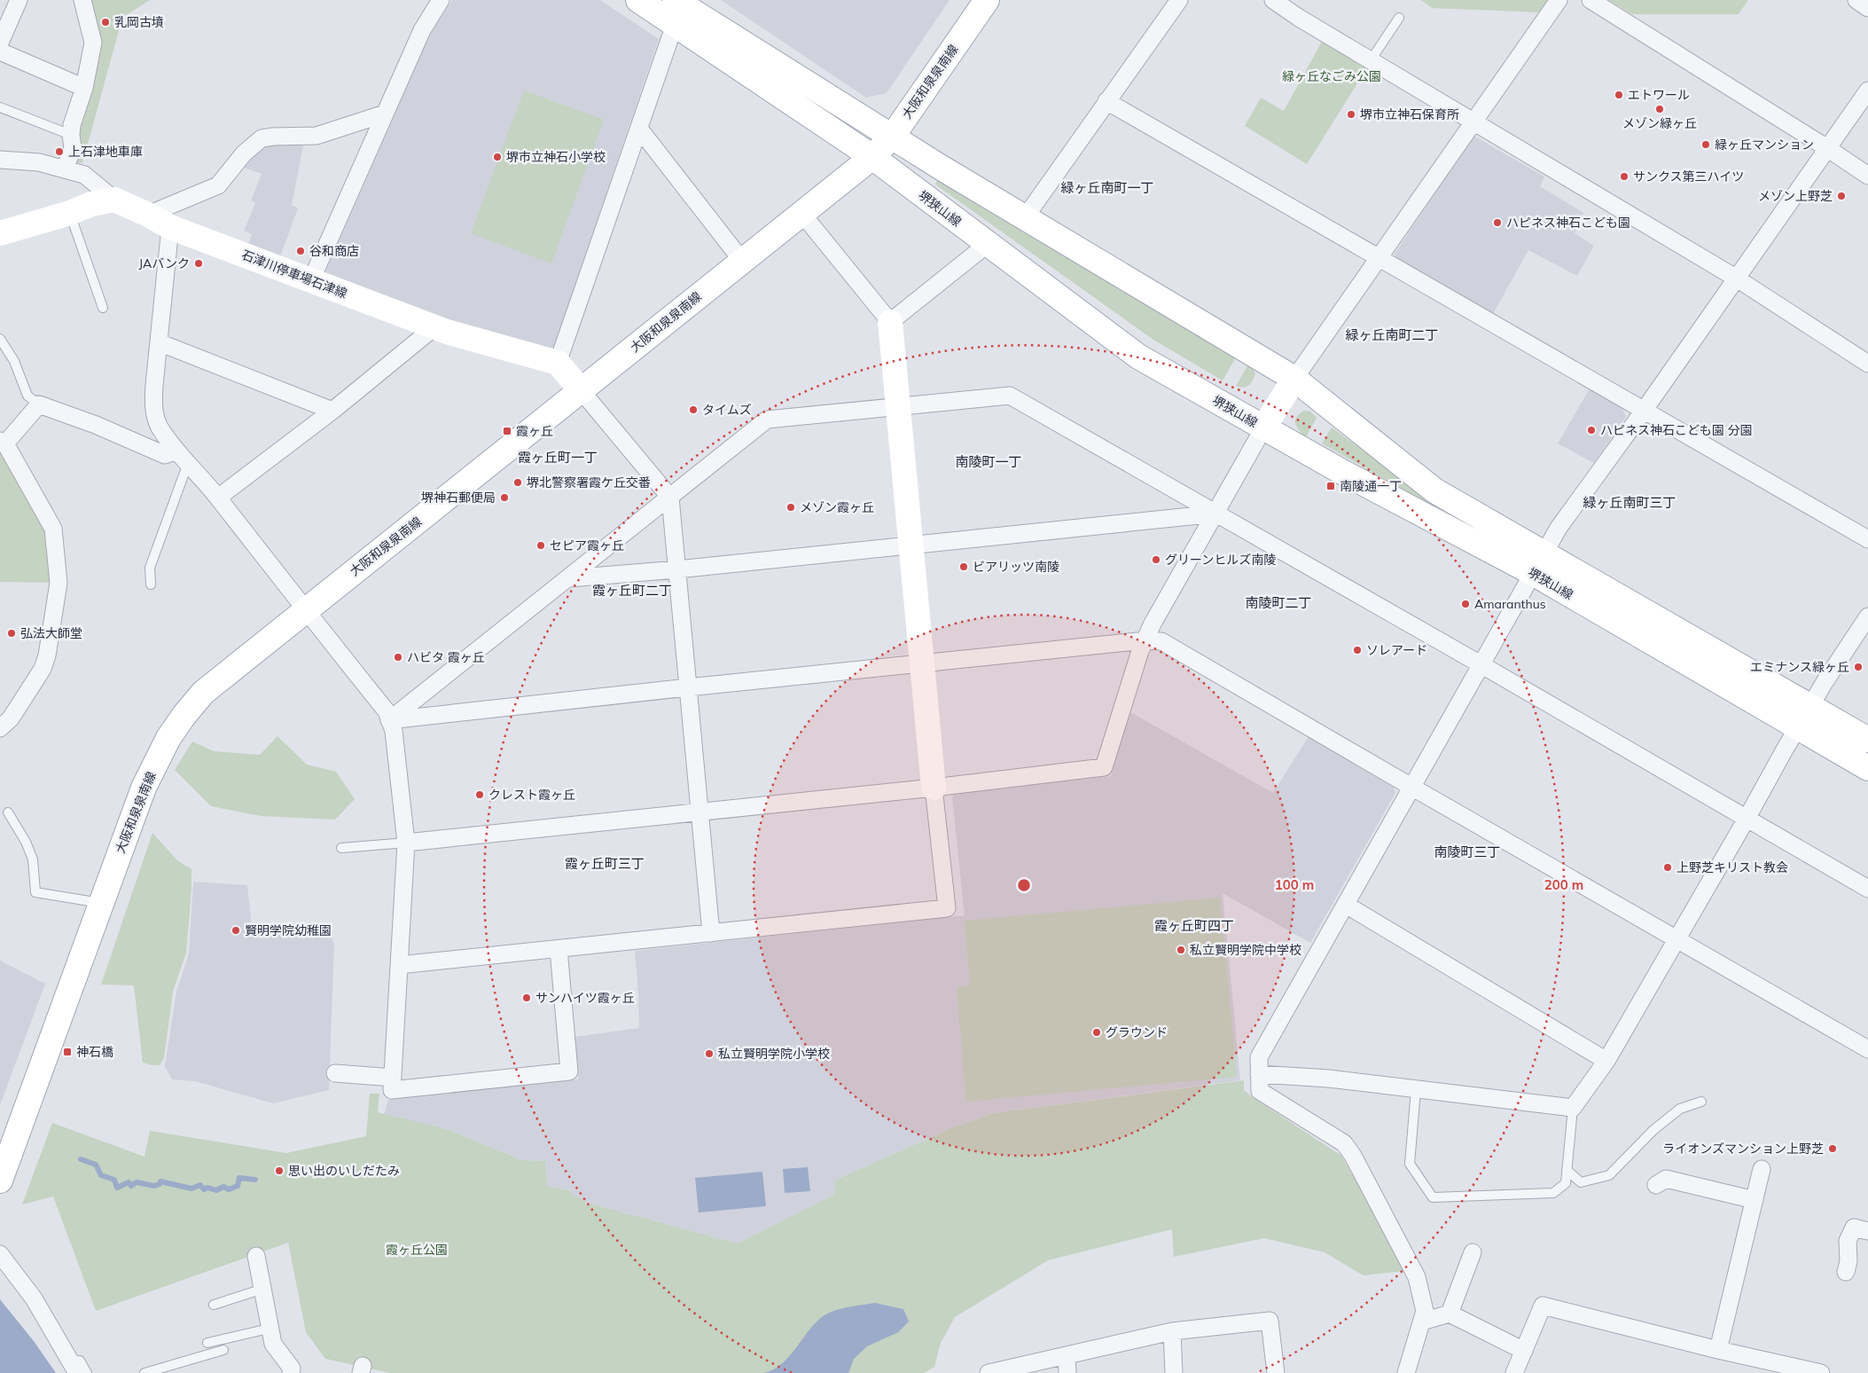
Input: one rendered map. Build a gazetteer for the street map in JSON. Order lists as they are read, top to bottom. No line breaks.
{"streets":{"main road":["大阪和泉泉南線","堺狭山線","石津川停車場石津線"]},"crossings":[["大阪和泉泉南線","堺狭山線"]],"districts":["緑ヶ丘南町一丁","緑ヶ丘南町二丁","霞ヶ丘町一丁","南陵町一丁","緑ヶ丘南町三丁","霞ヶ丘町二丁","南陵町二丁","南陵町三丁","霞ヶ丘町三丁","霞ヶ丘町四丁"],"parks":["緑ヶ丘なごみ公園","霞ヶ丘公園"],"places":{"other":["乳岡古墳","エトワール","メゾン緑ヶ丘","堺市立神石保育所","緑ヶ丘マンション","上石津地車庫","堺市立神石小学校","サンクス第三ハイツ","メゾン上野芝","ハピネス神石こども園","谷和商店","JAバンク","タイムズ","ハピネス神石こども園 分園","堺北警察署霞ケ丘交番","堺神石郵便局","メゾン霞ヶ丘","セピア霞ヶ丘","グリーンヒルズ南陵","ビアリッツ南陵","Amaranthus","弘法大師堂","ソレアード","ハビタ 霞ヶ丘","エミナンス緑ヶ丘","クレスト霞ヶ丘","上野芝キリスト教会","賢明学院幼稚園","私立賢明学院中学校","サンハイツ霞ヶ丘","グラウンド","私立賢明学院小学校","ライオンズマンション上野芝","思い出のいしだたみ"],"transit":["霞ヶ丘","南陵通一丁","神石橋"]},"rings":["100 m","200 m"]}
